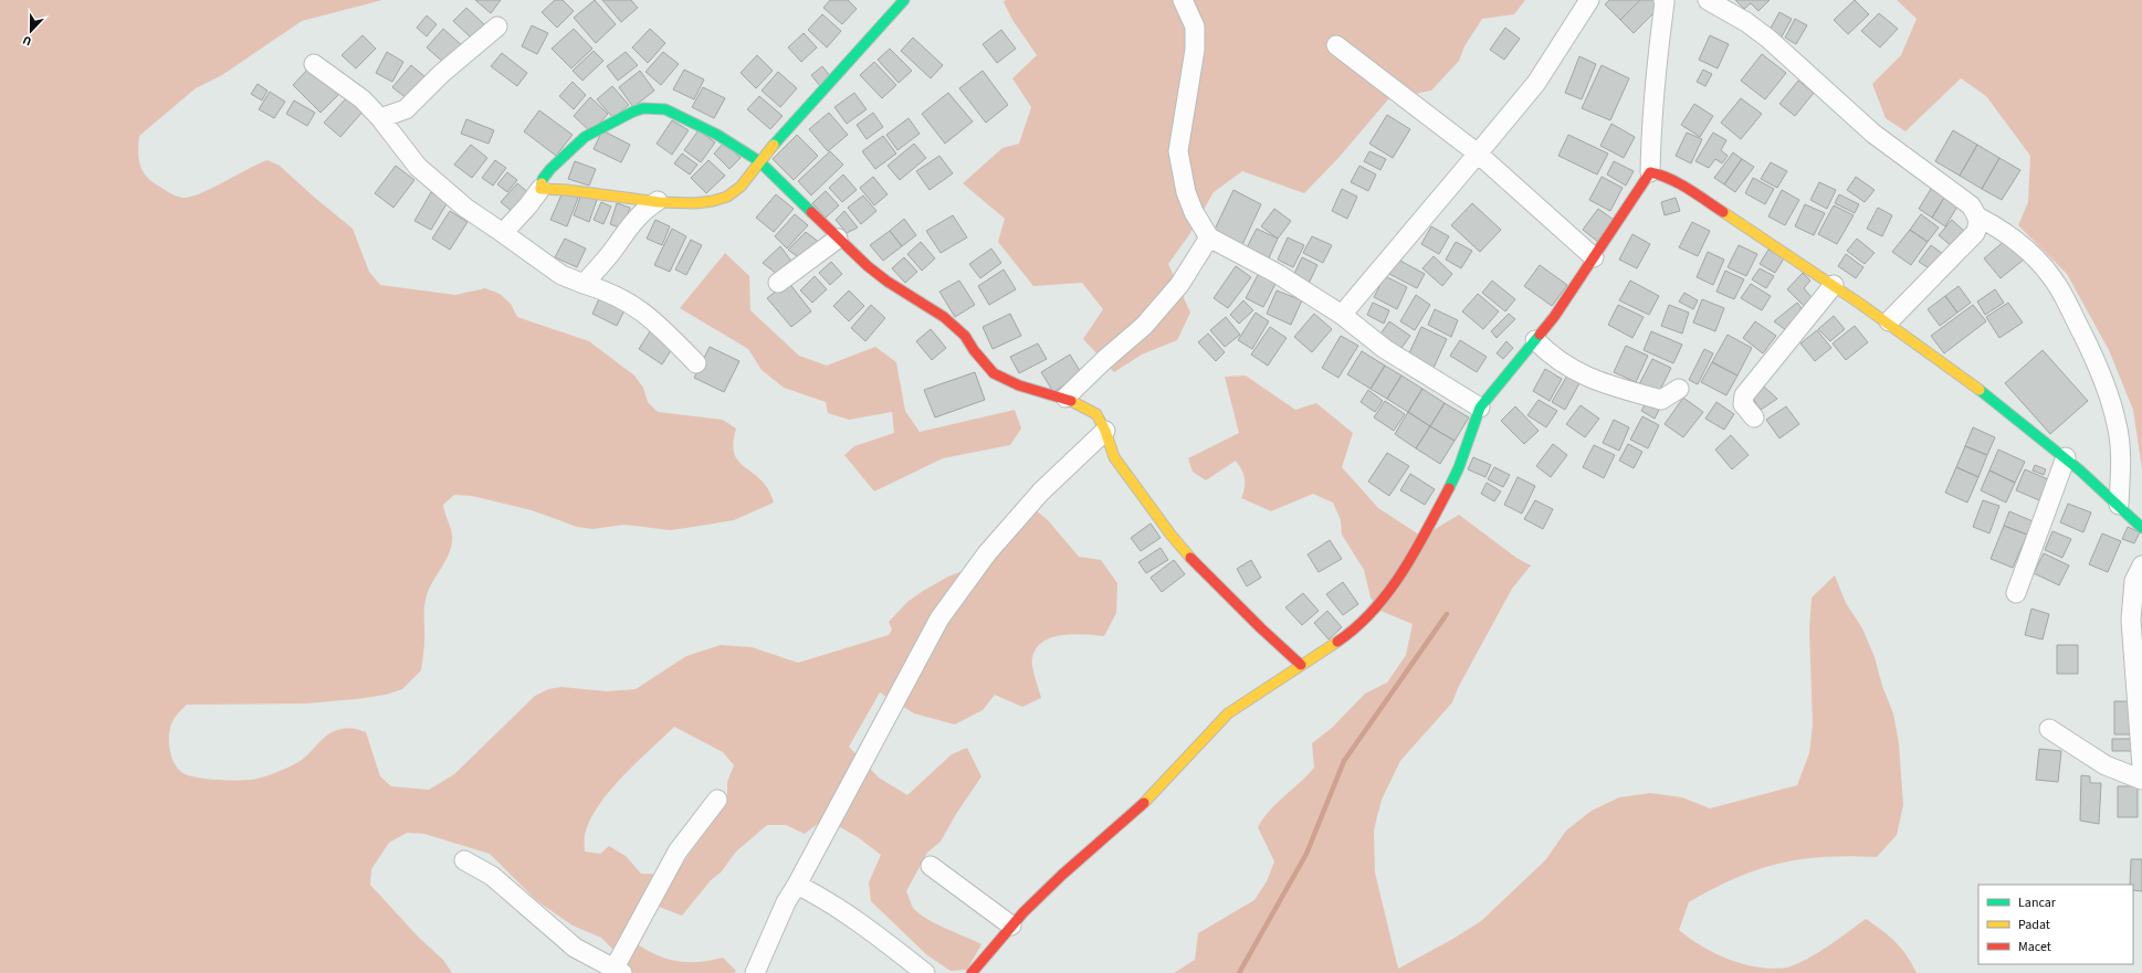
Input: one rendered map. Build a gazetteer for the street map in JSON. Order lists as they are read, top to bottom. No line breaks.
{"legend":["Lancar","Padat","Macet"],"north":"bottom"}
